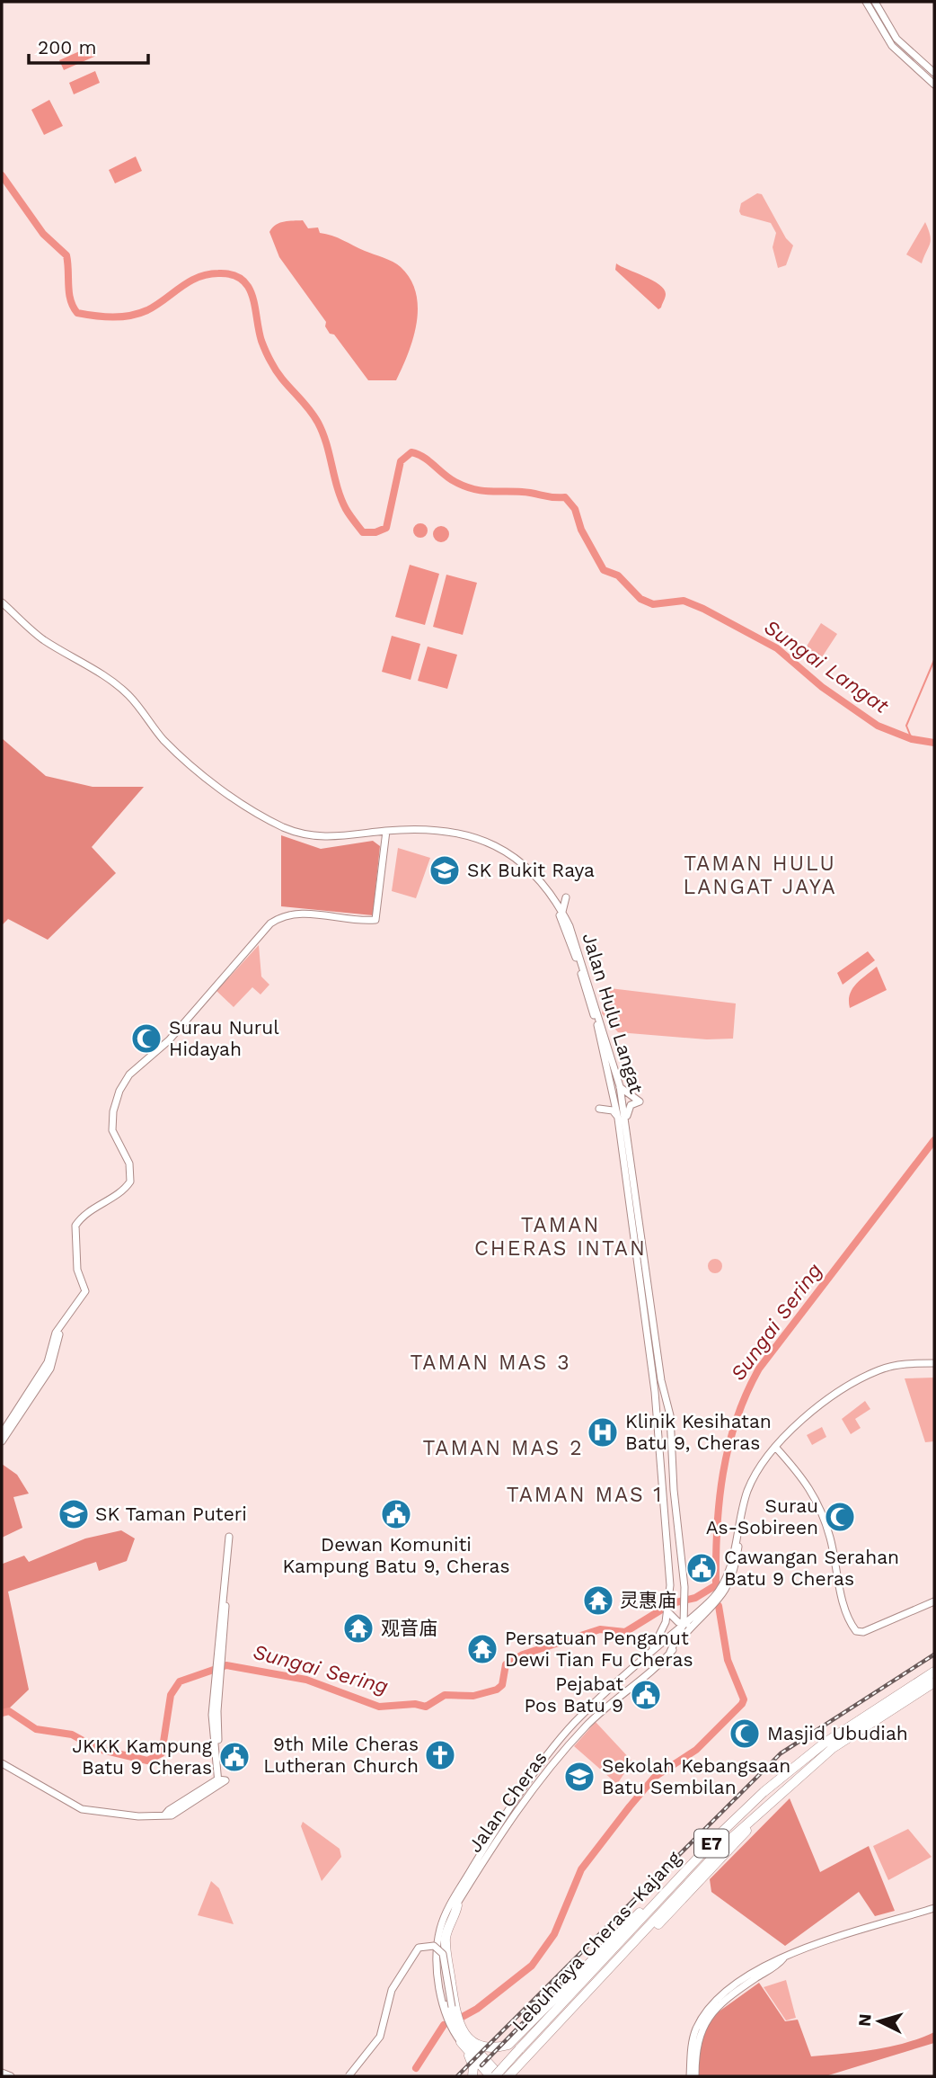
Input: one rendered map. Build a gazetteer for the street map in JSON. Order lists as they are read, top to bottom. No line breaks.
{"streets":{"highway":["E7","Lebuhraya Cheras–Kajang"],"main road":["Jalan Hulu Langat","Jalan Cheras"]},"crossings":[["Jalan Hulu Langat","Jalan Cheras"]],"districts":["TAMAN HULU LANGAT JAYA","TAMAN CHERAS INTAN","TAMAN MAS 3","TAMAN MAS 2","TAMAN MAS 1"],"water":["Sungai Langat","Sungai Sering"],"places":{"school or university":["SK Bukit Raya","SK Taman Puteri","Sekolah Kebangsaan Batu Sembilan"],"mosque":["Surau Nurul Hidayah","Surau As-Sobireen","Masjid Ubudiah"],"hospital":["Klinik Kesihatan Batu 9, Cheras"],"public building":["Dewan Komuniti Kampung Batu 9, Cheras","Cawangan Serahan Batu 9 Cheras","Pejabat Pos Batu 9","JKKK Kampung Batu 9 Cheras"],"temple":["灵惠庙","观音庙","Persatuan Penganut Dewi Tian Fu Cheras"],"church":["9th Mile Cheras Lutheran Church"]},"scale_bar":"200 m","north":"left"}
